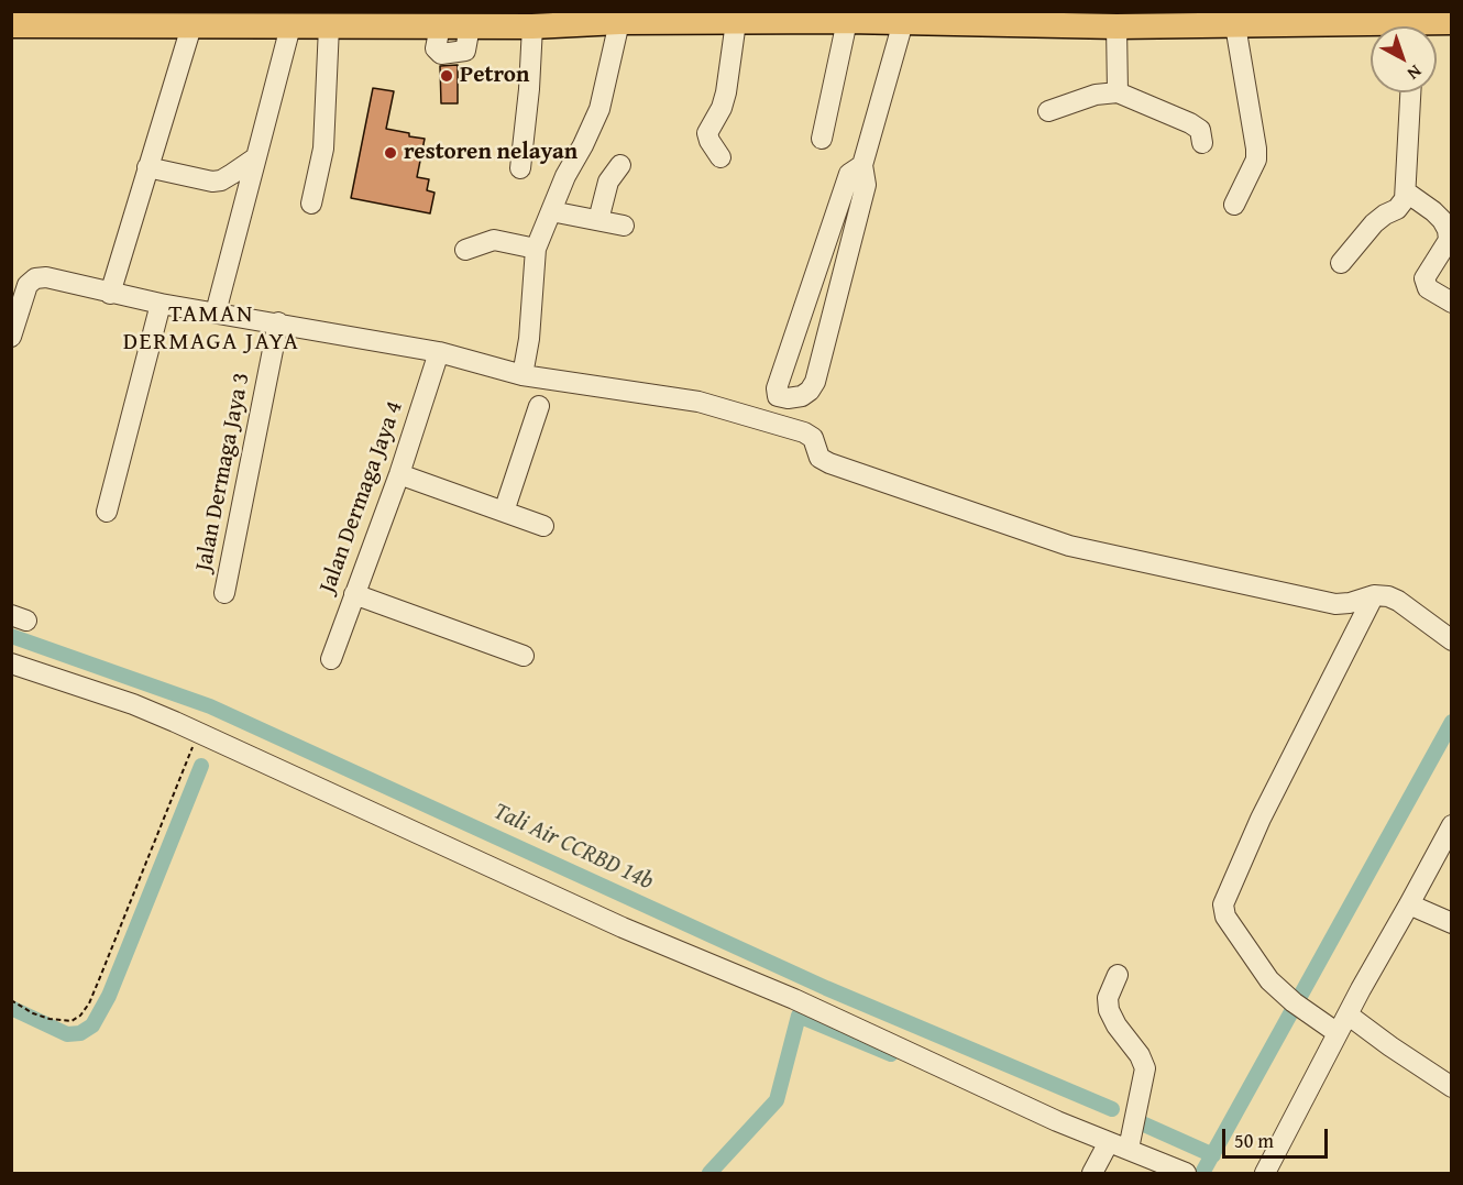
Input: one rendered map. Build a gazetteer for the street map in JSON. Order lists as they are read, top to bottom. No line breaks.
{"streets":{"street":["Jalan Dermaga Jaya 3","Jalan Dermaga Jaya 4"]},"districts":["TAMAN DERMAGA JAYA"],"water":["Tali Air CCRBD 14b"],"places":["Petron","restoren nelayan"],"scale_bar":"50 m","north":"bottom right"}
